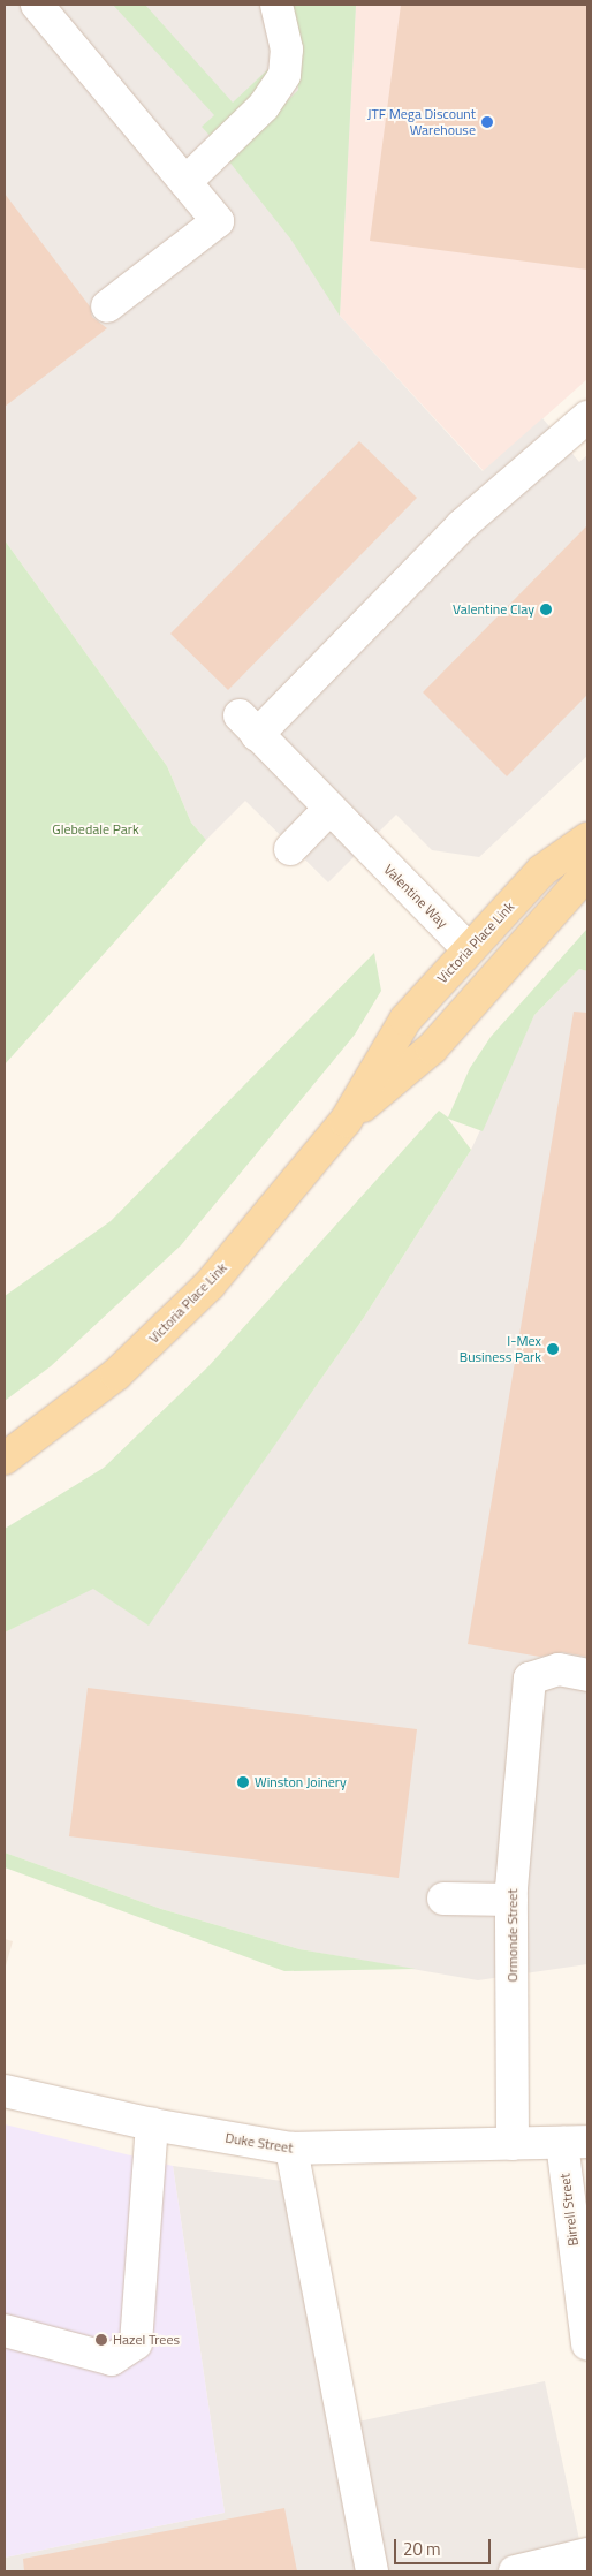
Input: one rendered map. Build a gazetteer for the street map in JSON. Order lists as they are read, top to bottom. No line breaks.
{"streets":{"main road":["Victoria Place Link"],"street":["Valentine Way","Ormonde Street","Duke Street","Birrell Street"]},"crossings":[["Valentine Way","Victoria Place Link"],["Ormonde Street","Duke Street"],["Duke Street","Birrell Street"]],"parks":["Glebedale Park"],"places":["JTF Mega Discount Warehouse","Valentine Clay","I-Mex Business Park","Winston Joinery","Hazel Trees"],"scale_bar":"20 m"}
